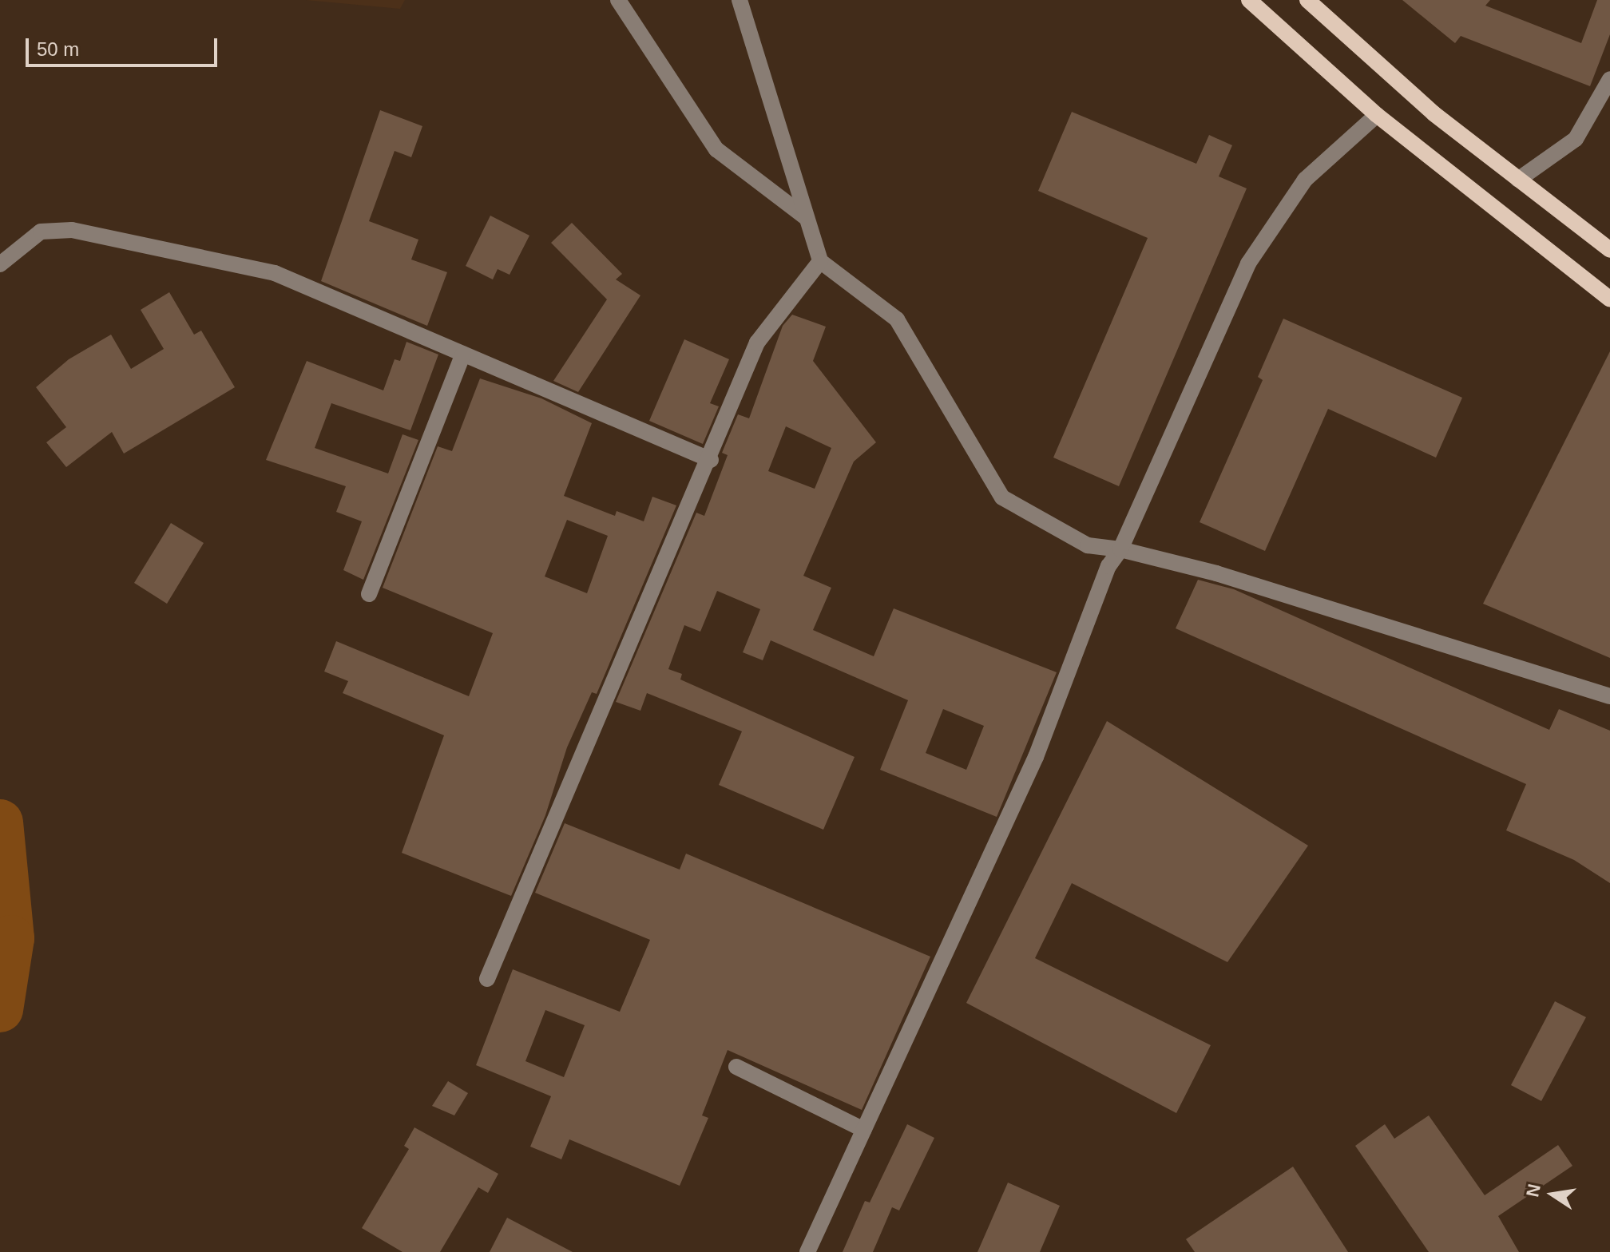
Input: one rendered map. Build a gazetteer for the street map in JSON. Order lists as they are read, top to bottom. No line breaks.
{"scale_bar":"50 m","north":"left"}
